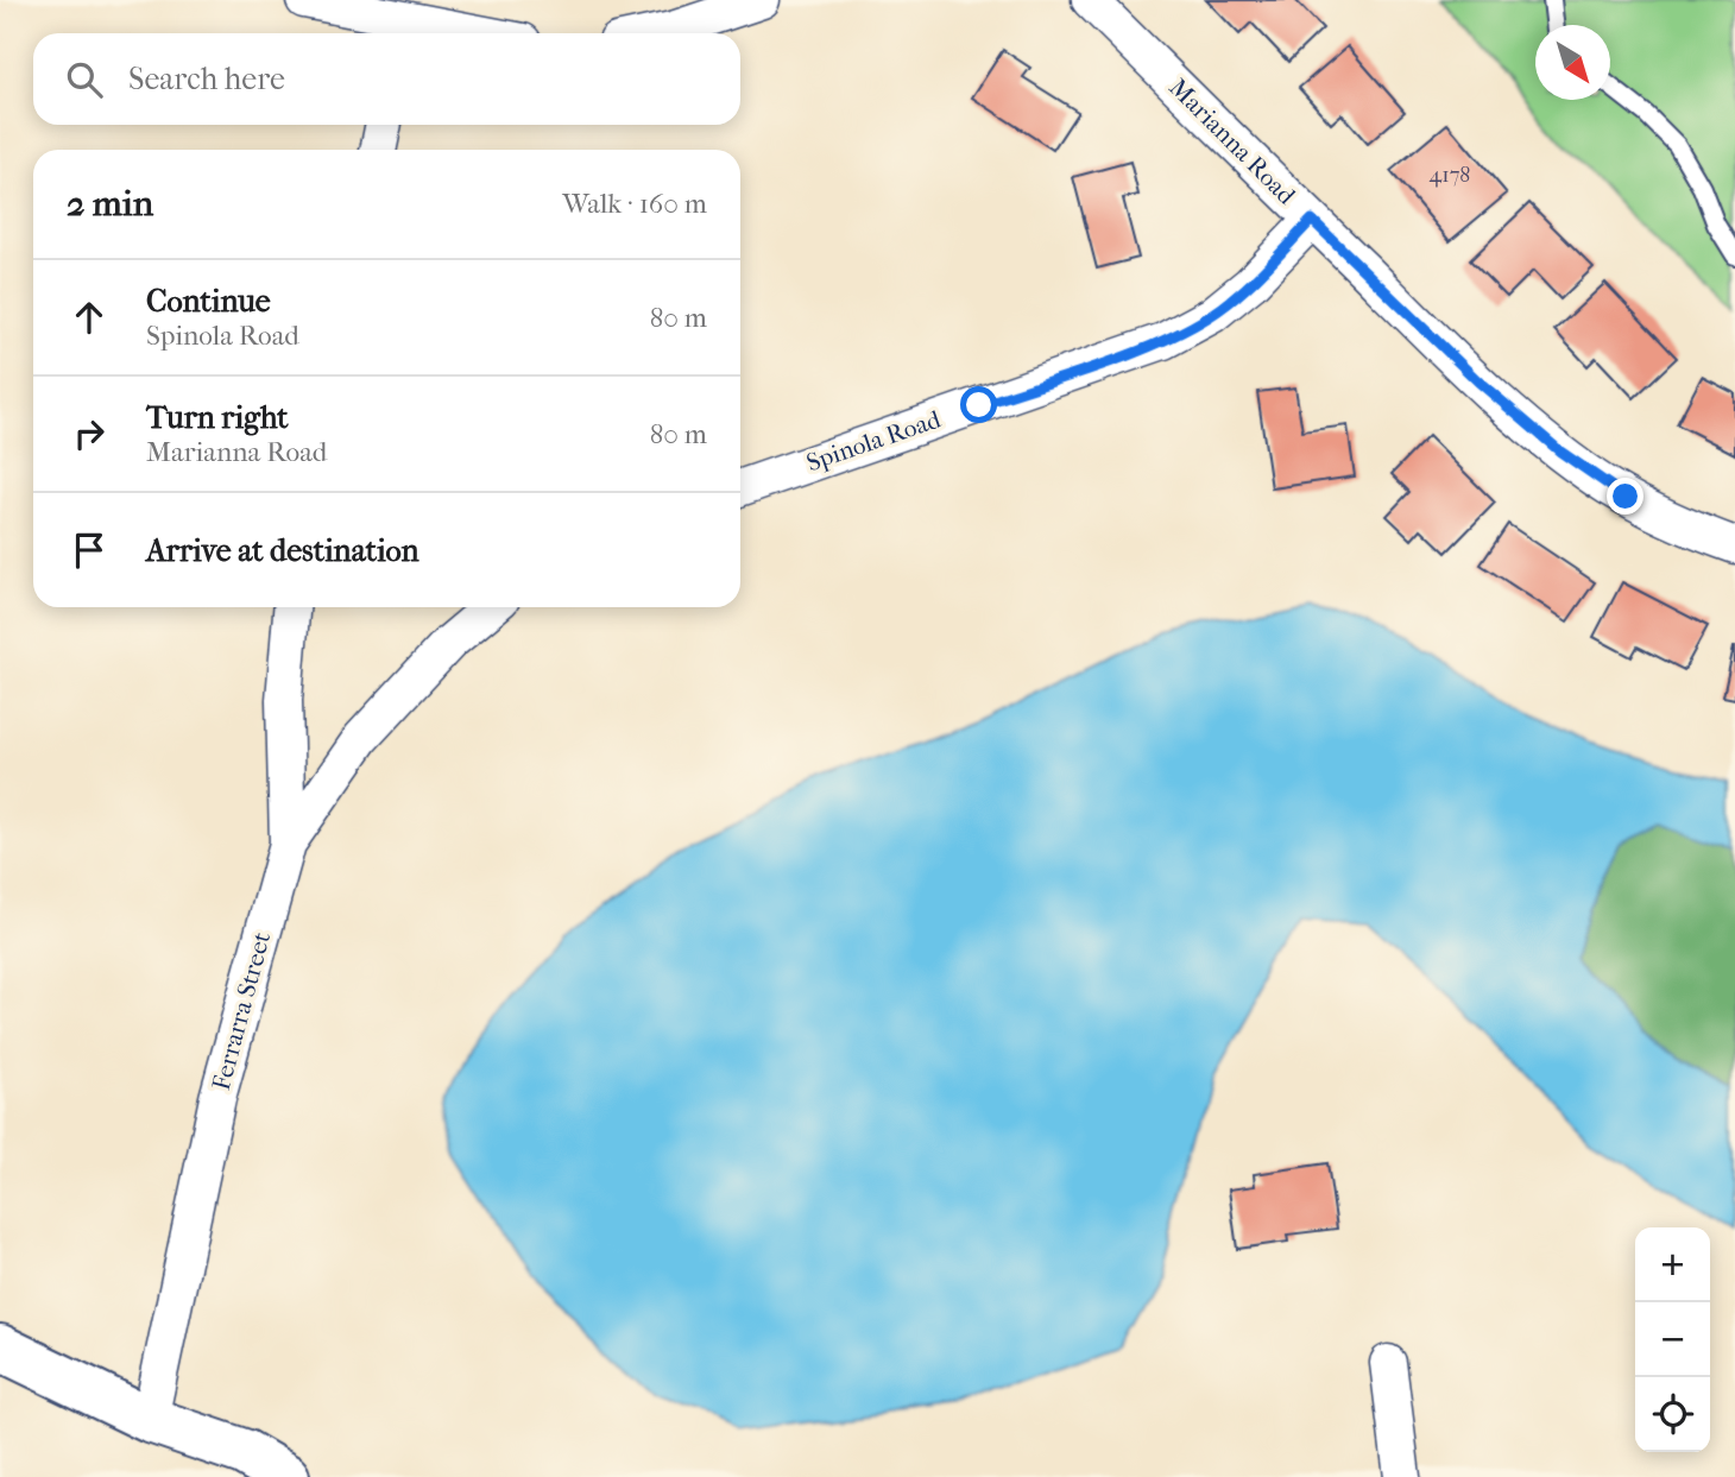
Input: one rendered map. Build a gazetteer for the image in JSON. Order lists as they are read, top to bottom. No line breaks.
{"streets":{"street":["Marianna Road","Spinola Road","Ferrarra Street"]},"crossings":[["Marianna Road","Spinola Road"]],"house_numbers":["4178"],"north":"bottom right","page":{"search":"Search here","heading":["2 min","Walk · 160 m"],"list":[["Continue","Spinola Road","80 m"],["Turn right","Marianna Road","80 m"],"Arrive at destination"],"map_buttons":["+","−"]}}
